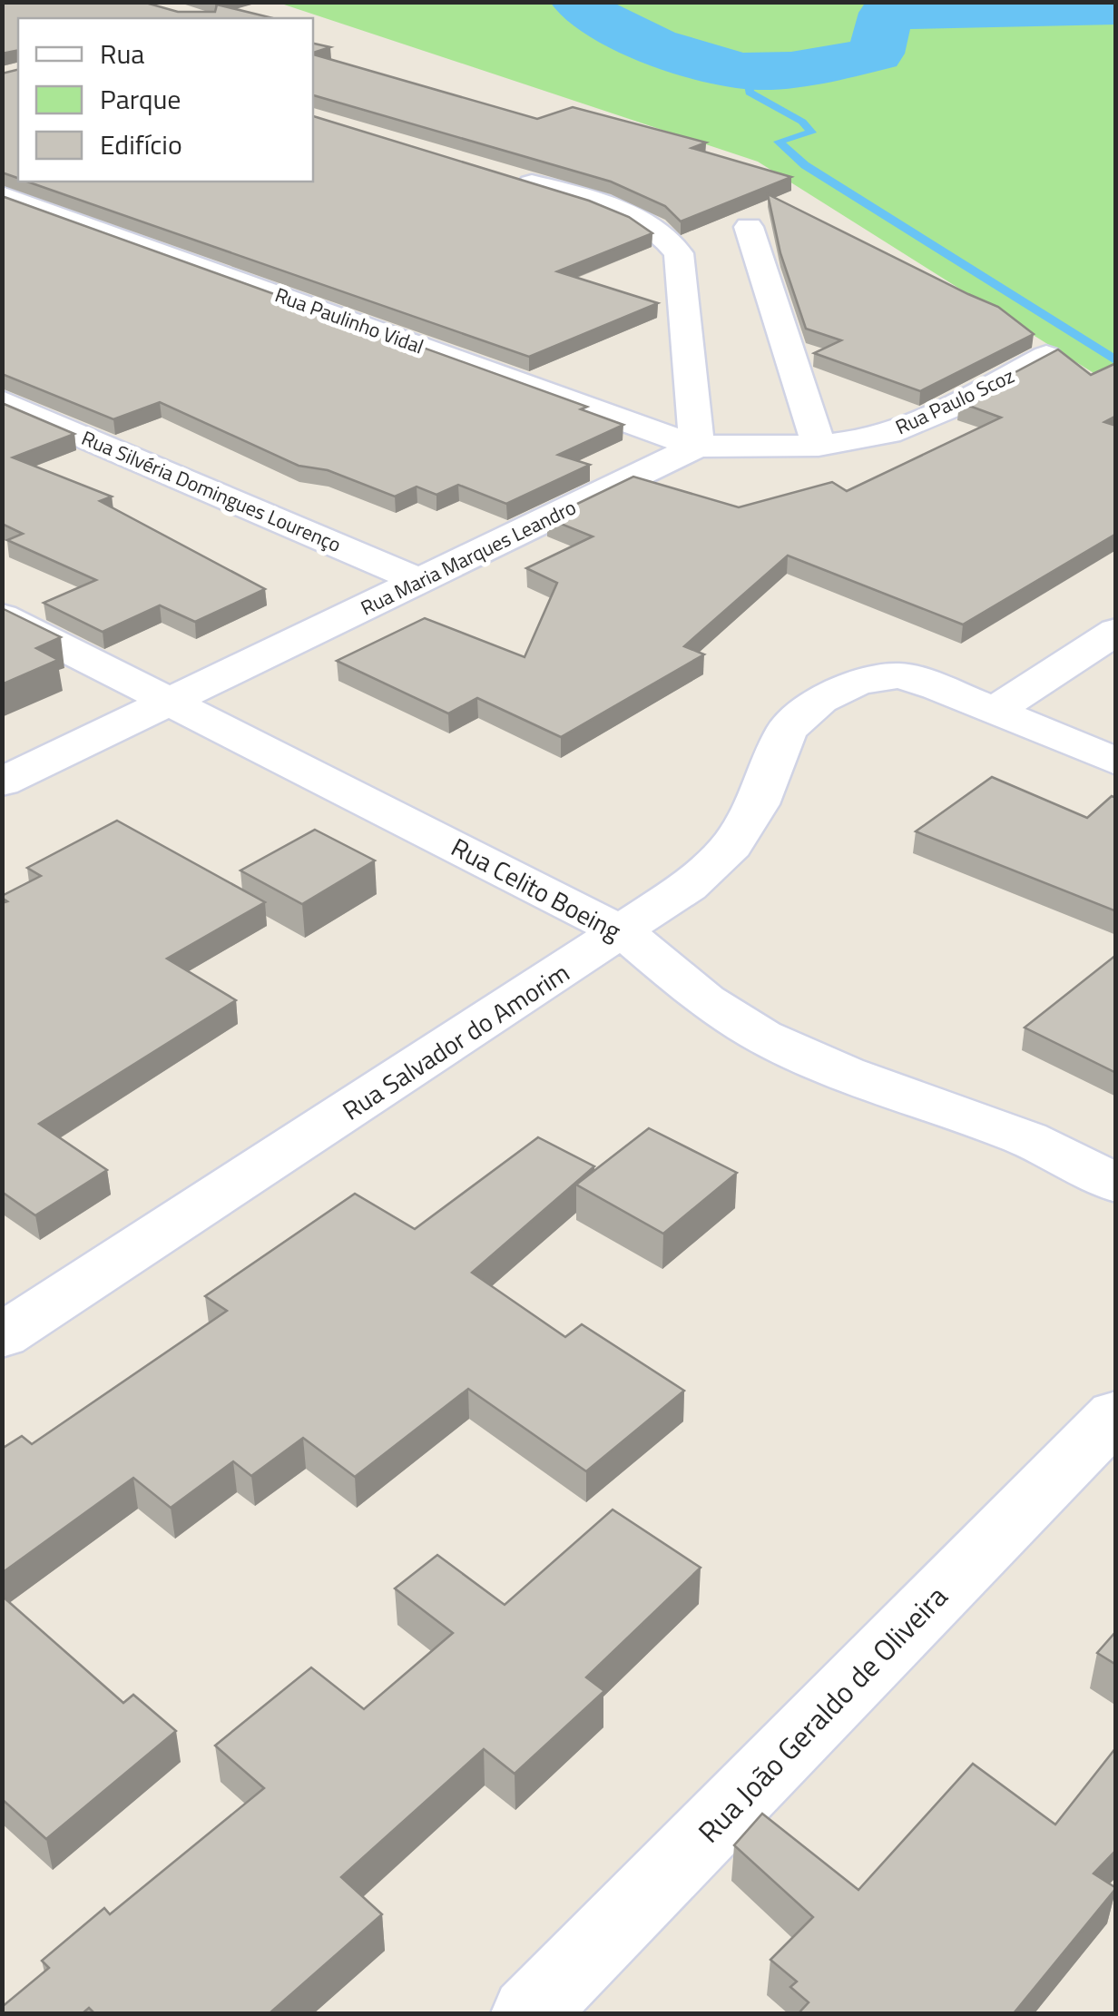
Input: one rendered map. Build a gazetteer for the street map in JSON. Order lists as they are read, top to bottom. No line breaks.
{"streets":{"street":["Rua Paulinho Vidal","Rua Paulo Scoz","Rua Silvéria Domingues Lourenço","Rua Maria Marques Leandro","Rua Celito Boeing","Rua Salvador do Amorim","Rua João Geraldo de Oliveira"]},"crossings":[["Rua Paulinho Vidal","Rua Paulo Scoz"],["Rua Paulinho Vidal","Rua Maria Marques Leandro"],["Rua Paulo Scoz","Rua Maria Marques Leandro"],["Rua Silvéria Domingues Lourenço","Rua Maria Marques Leandro"],["Rua Maria Marques Leandro","Rua Celito Boeing"],["Rua Celito Boeing","Rua Salvador do Amorim"]],"legend":["Rua","Parque","Edifício"]}
